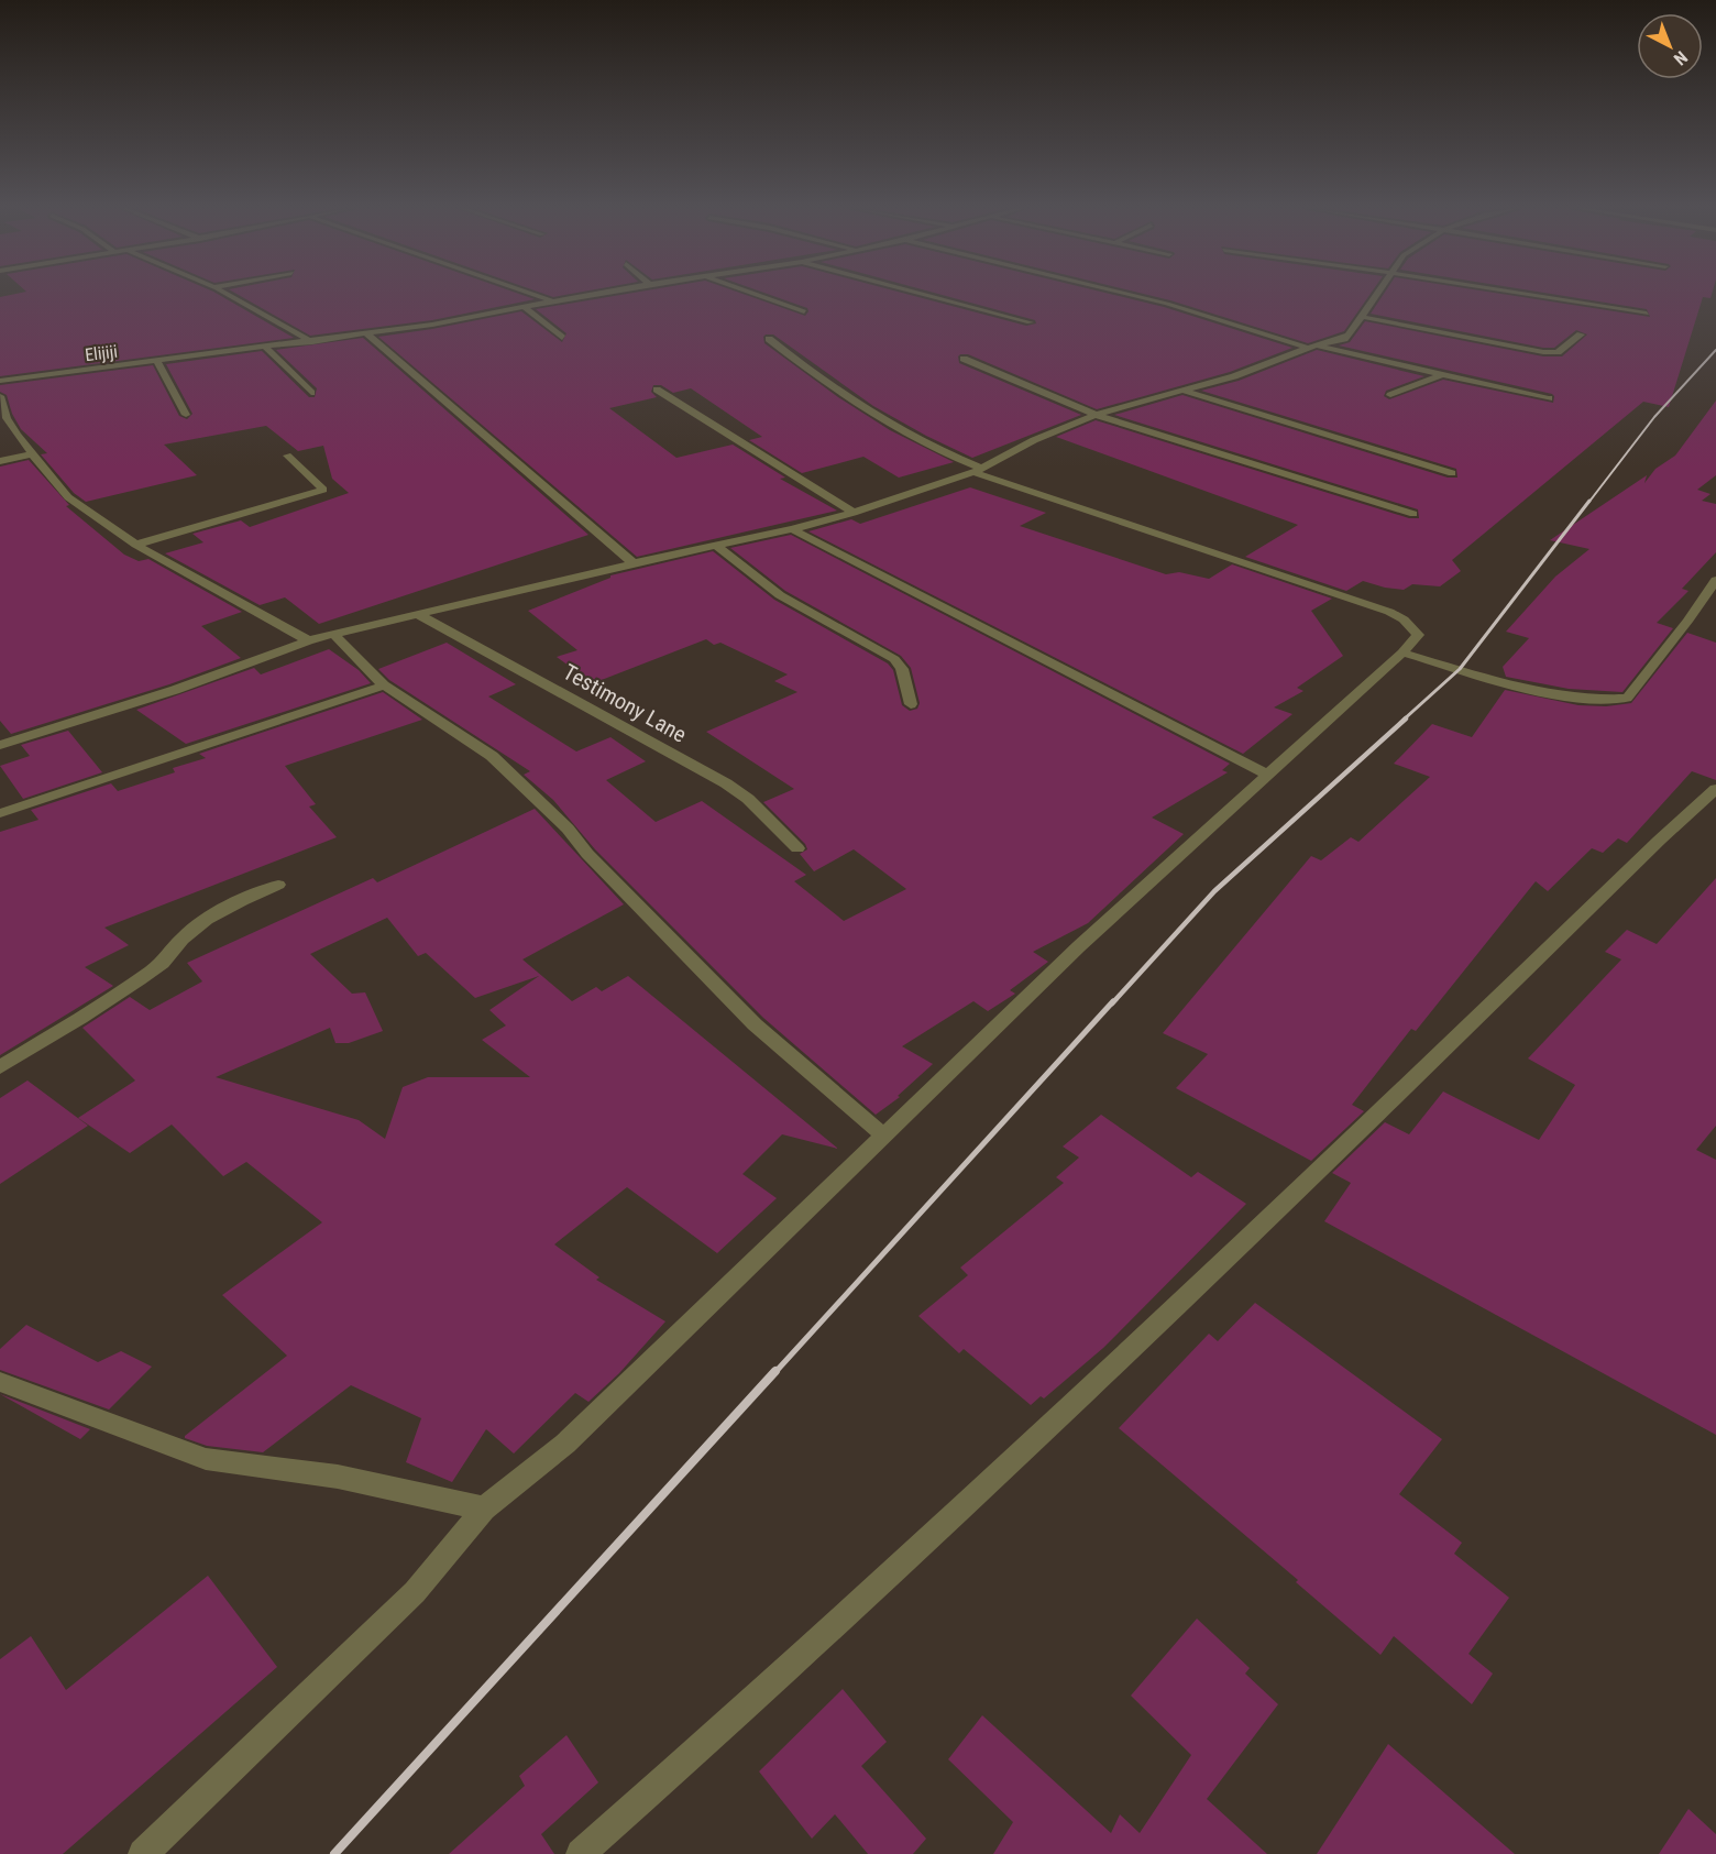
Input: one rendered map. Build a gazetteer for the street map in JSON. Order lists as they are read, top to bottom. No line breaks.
{"streets":{"street":["Elijiji","Testimony Lane"]},"north":"bottom right"}
